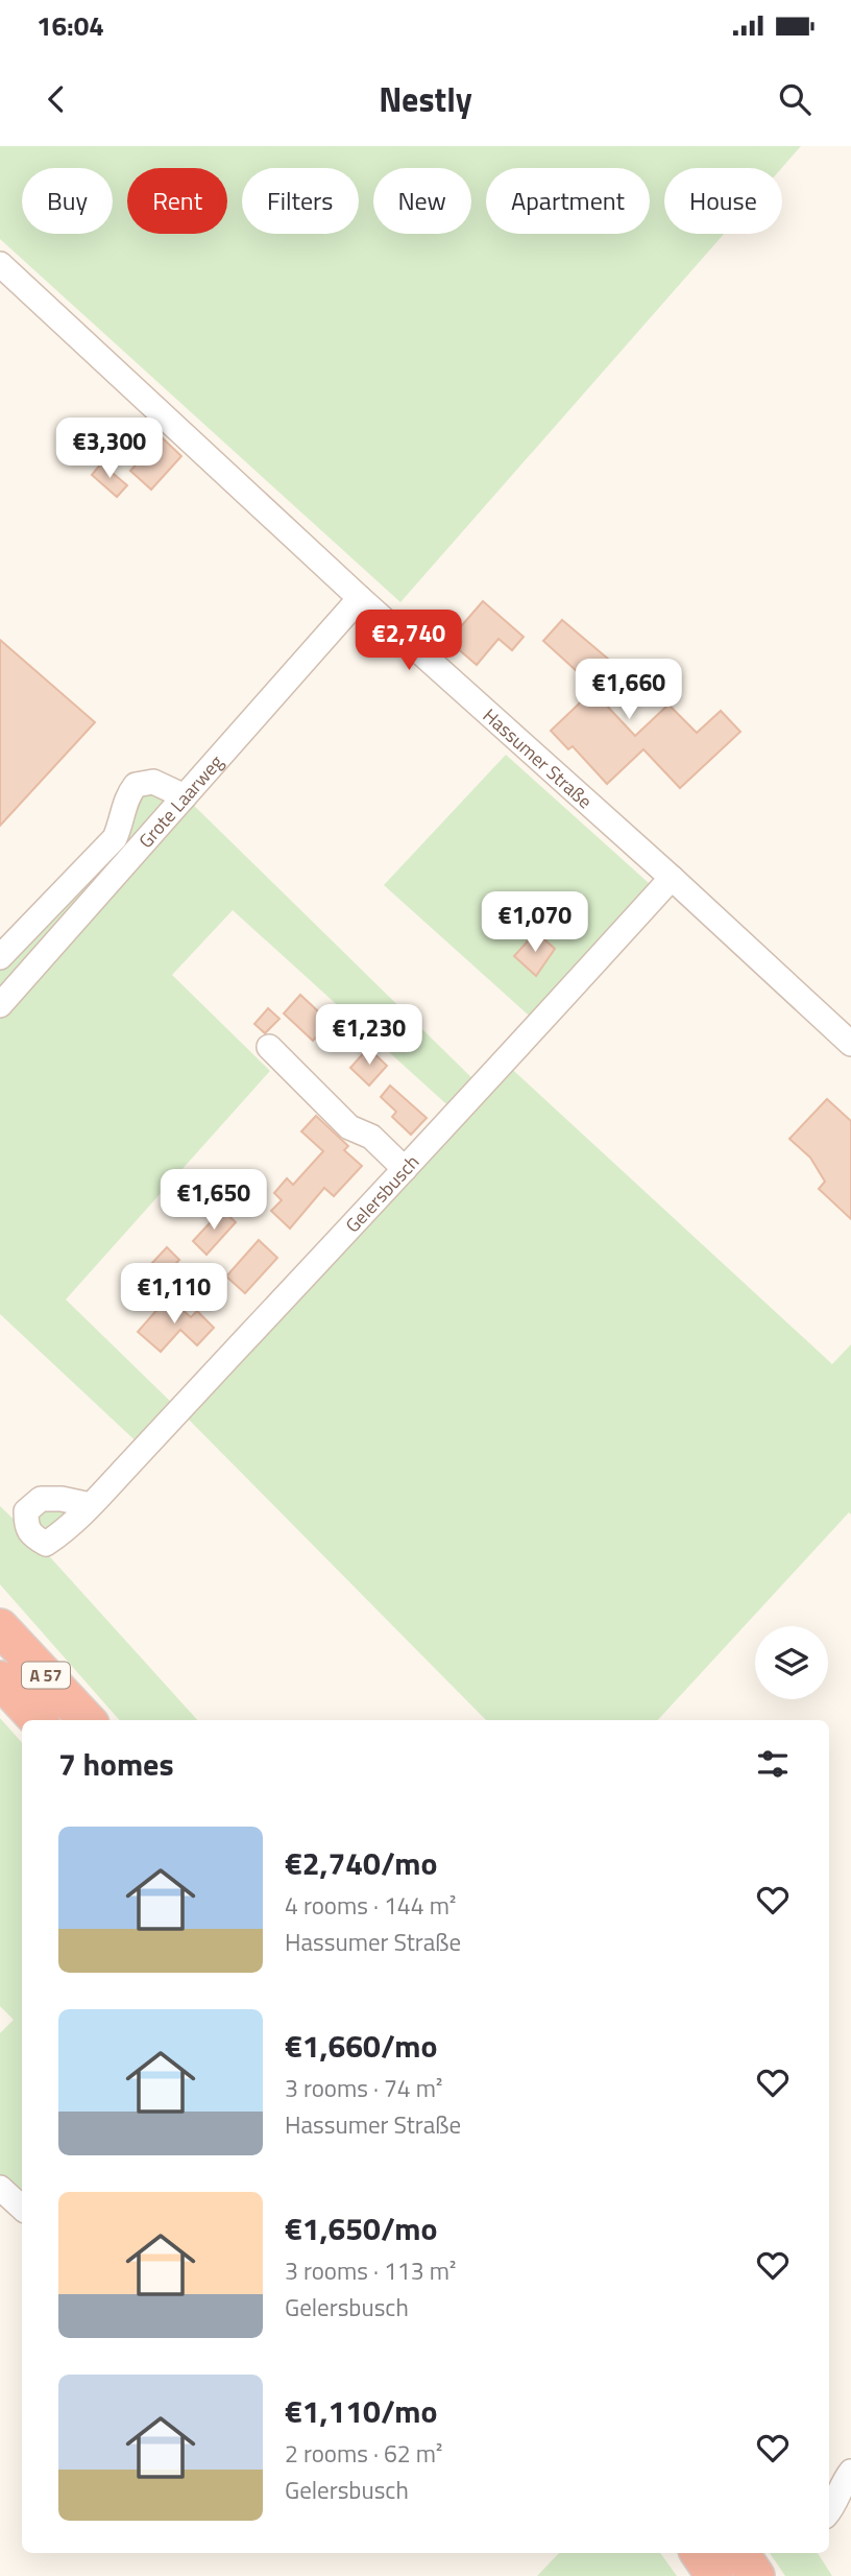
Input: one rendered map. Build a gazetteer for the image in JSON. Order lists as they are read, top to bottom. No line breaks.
{"streets":{"highway":["A 57"],"street":["Hassumer Straße","Grote Laarweg","Gelersbusch"]},"crossings":[["Hassumer Straße","Grote Laarweg"],["Hassumer Straße","Gelersbusch"]],"page":{"status":"16:04","header":"Nestly","chip":["Buy","Rent","Filters","New","Apartment","House"],"price":["€3,300","€2,740","€1,660","€1,070","€1,230","€1,650","€1,110"],"heading":"7 homes","list":[{"name":"€2,740/mo","note":"4 rooms · 144 m² · Hassumer Straße"},{"name":"€1,660/mo","note":"3 rooms · 74 m² · Hassumer Straße"},{"name":"€1,650/mo","note":"3 rooms · 113 m² · Gelersbusch"},{"name":"€1,110/mo","note":"2 rooms · 62 m² · Gelersbusch"}]}}
